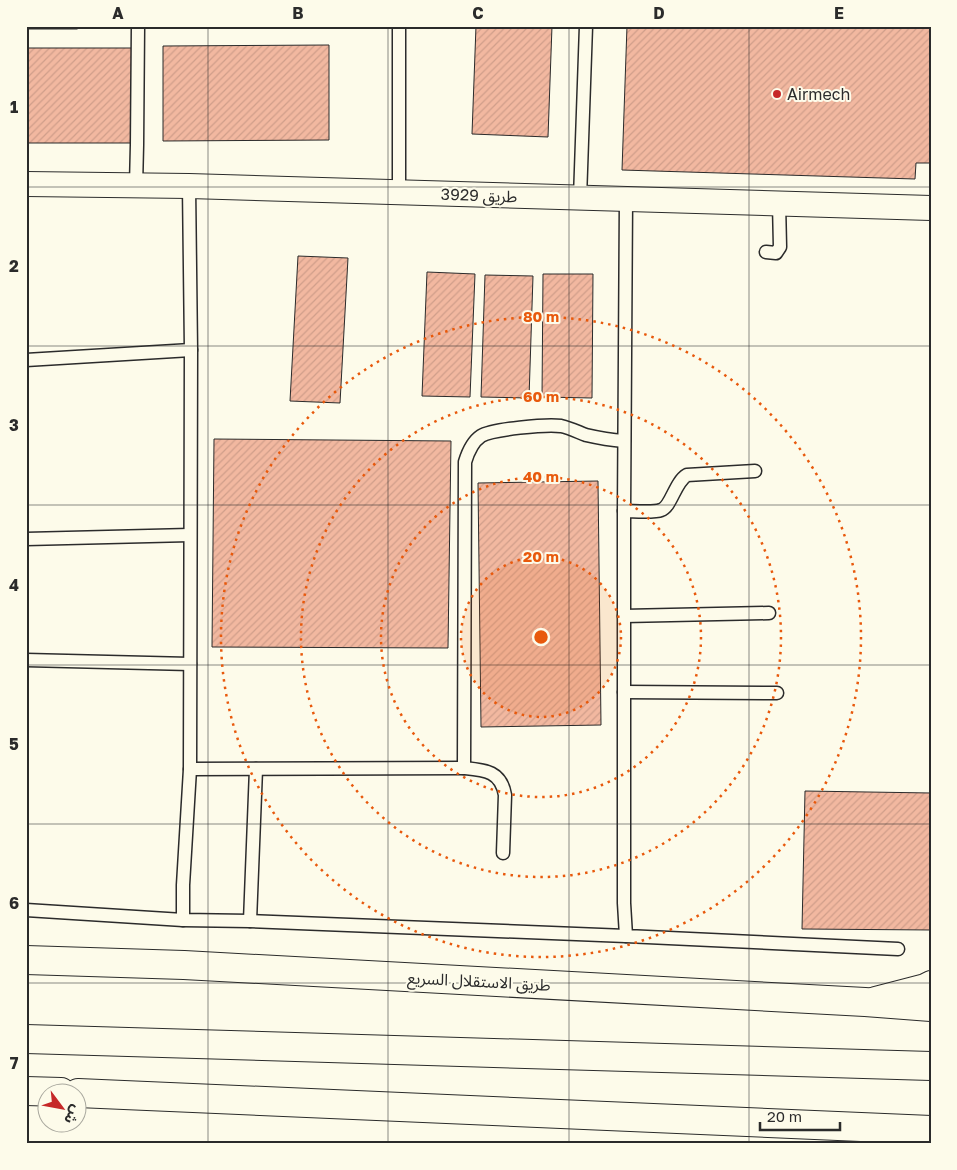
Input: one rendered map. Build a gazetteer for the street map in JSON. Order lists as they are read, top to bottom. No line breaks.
{"streets":{"main road":["طريق الاستقلال السريع"],"street":["طريق 3929"]},"places":["Airmech"],"scale_bar":"20 m","north":"bottom right","grid":{"columns":["A","B","C","D","E"],"rows":["1","2","3","4","5","6","7"]},"rings":["80 m","60 m","40 m","20 m"]}
